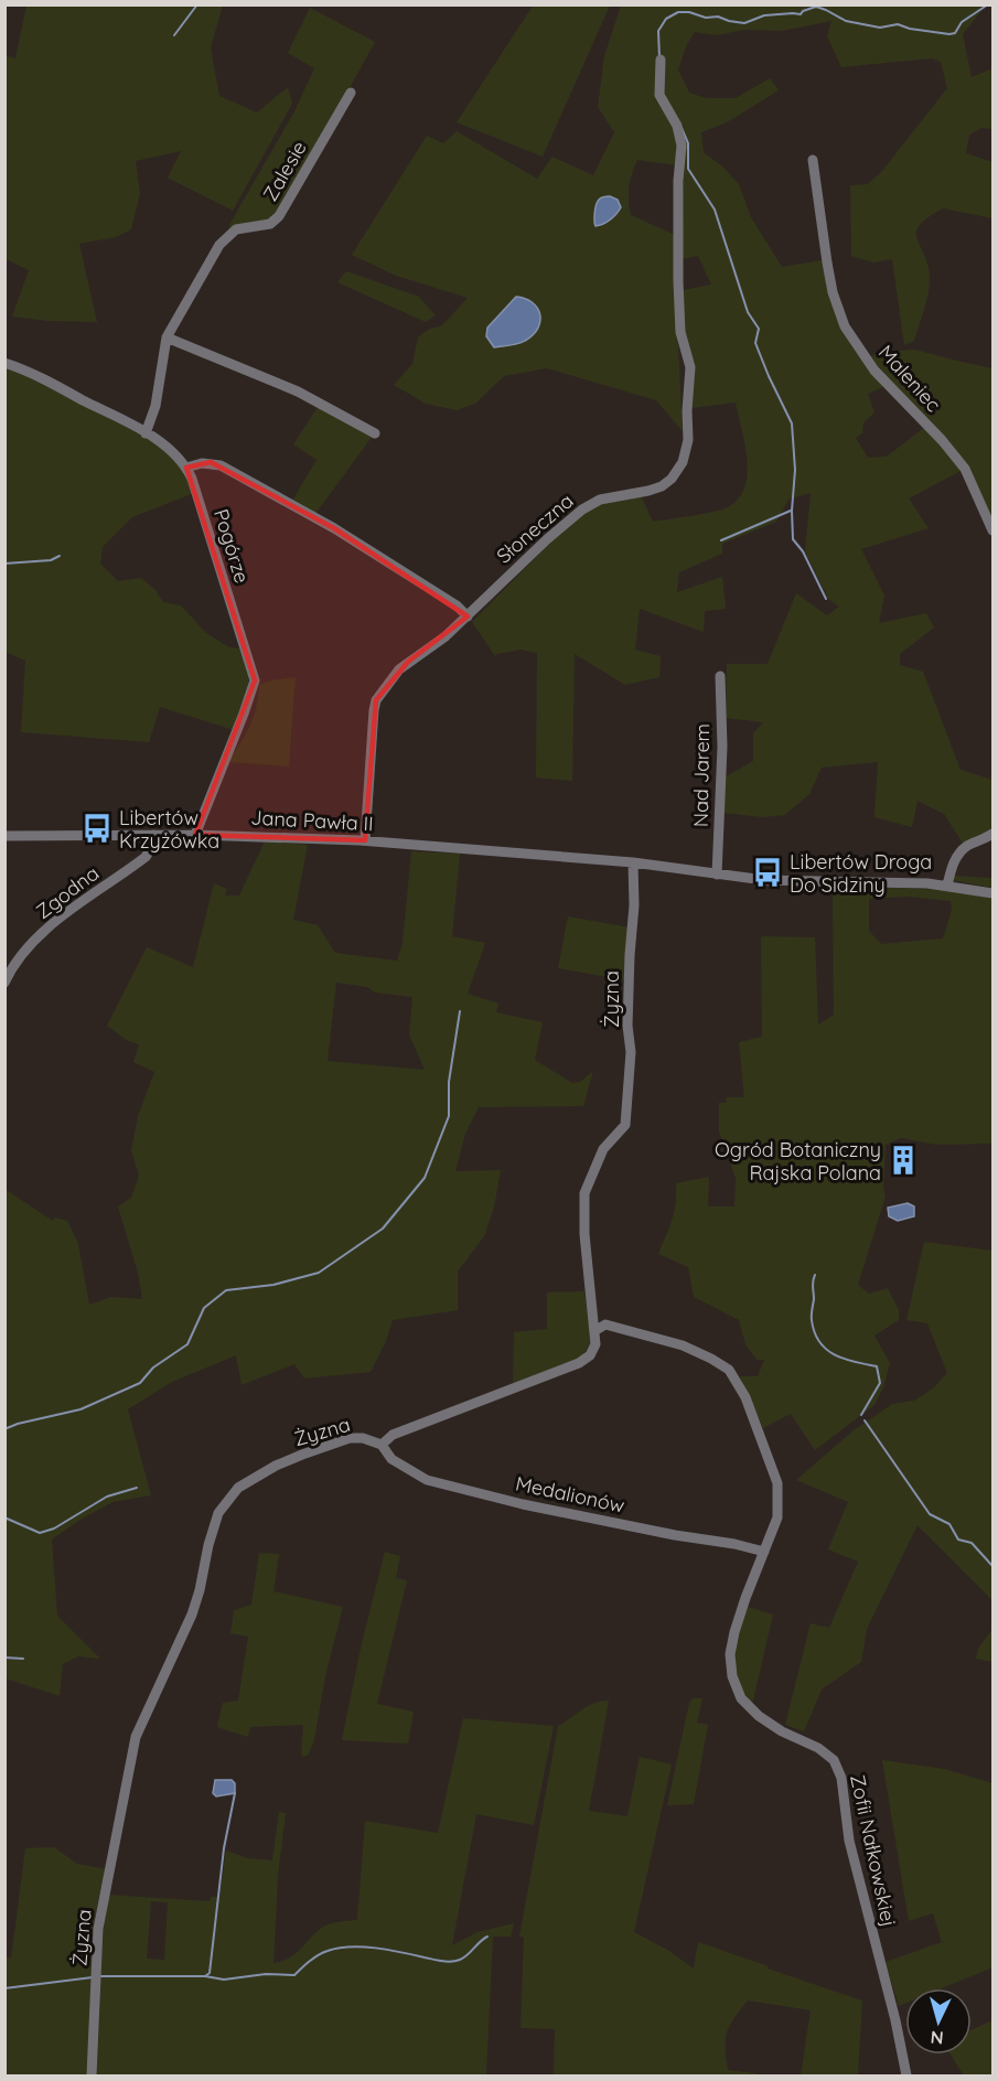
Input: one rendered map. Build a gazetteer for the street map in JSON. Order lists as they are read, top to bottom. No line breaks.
{"streets":{"street":["Zalesie","Maleniec","Słoneczna","Pogórze","Nad Jarem","Jana Pawła II","Zgodna","Żyzna","Medalionów","Zofii Nałkowskiej"]},"crossings":[["Zalesie","Pogórze"],["Słoneczna","Jana Pawła II"],["Pogórze","Jana Pawła II"],["Jana Pawła II","Zgodna"],["Jana Pawła II","Żyzna"],["Żyzna","Medalionów"],["Żyzna","Zofii Nałkowskiej"],["Medalionów","Zofii Nałkowskiej"]],"places":{"bus stop":["Libertów Krzyżówka","Libertów Droga Do Sidziny"],"building":["Ogród Botaniczny Rajska Polana"]},"north":"bottom"}
